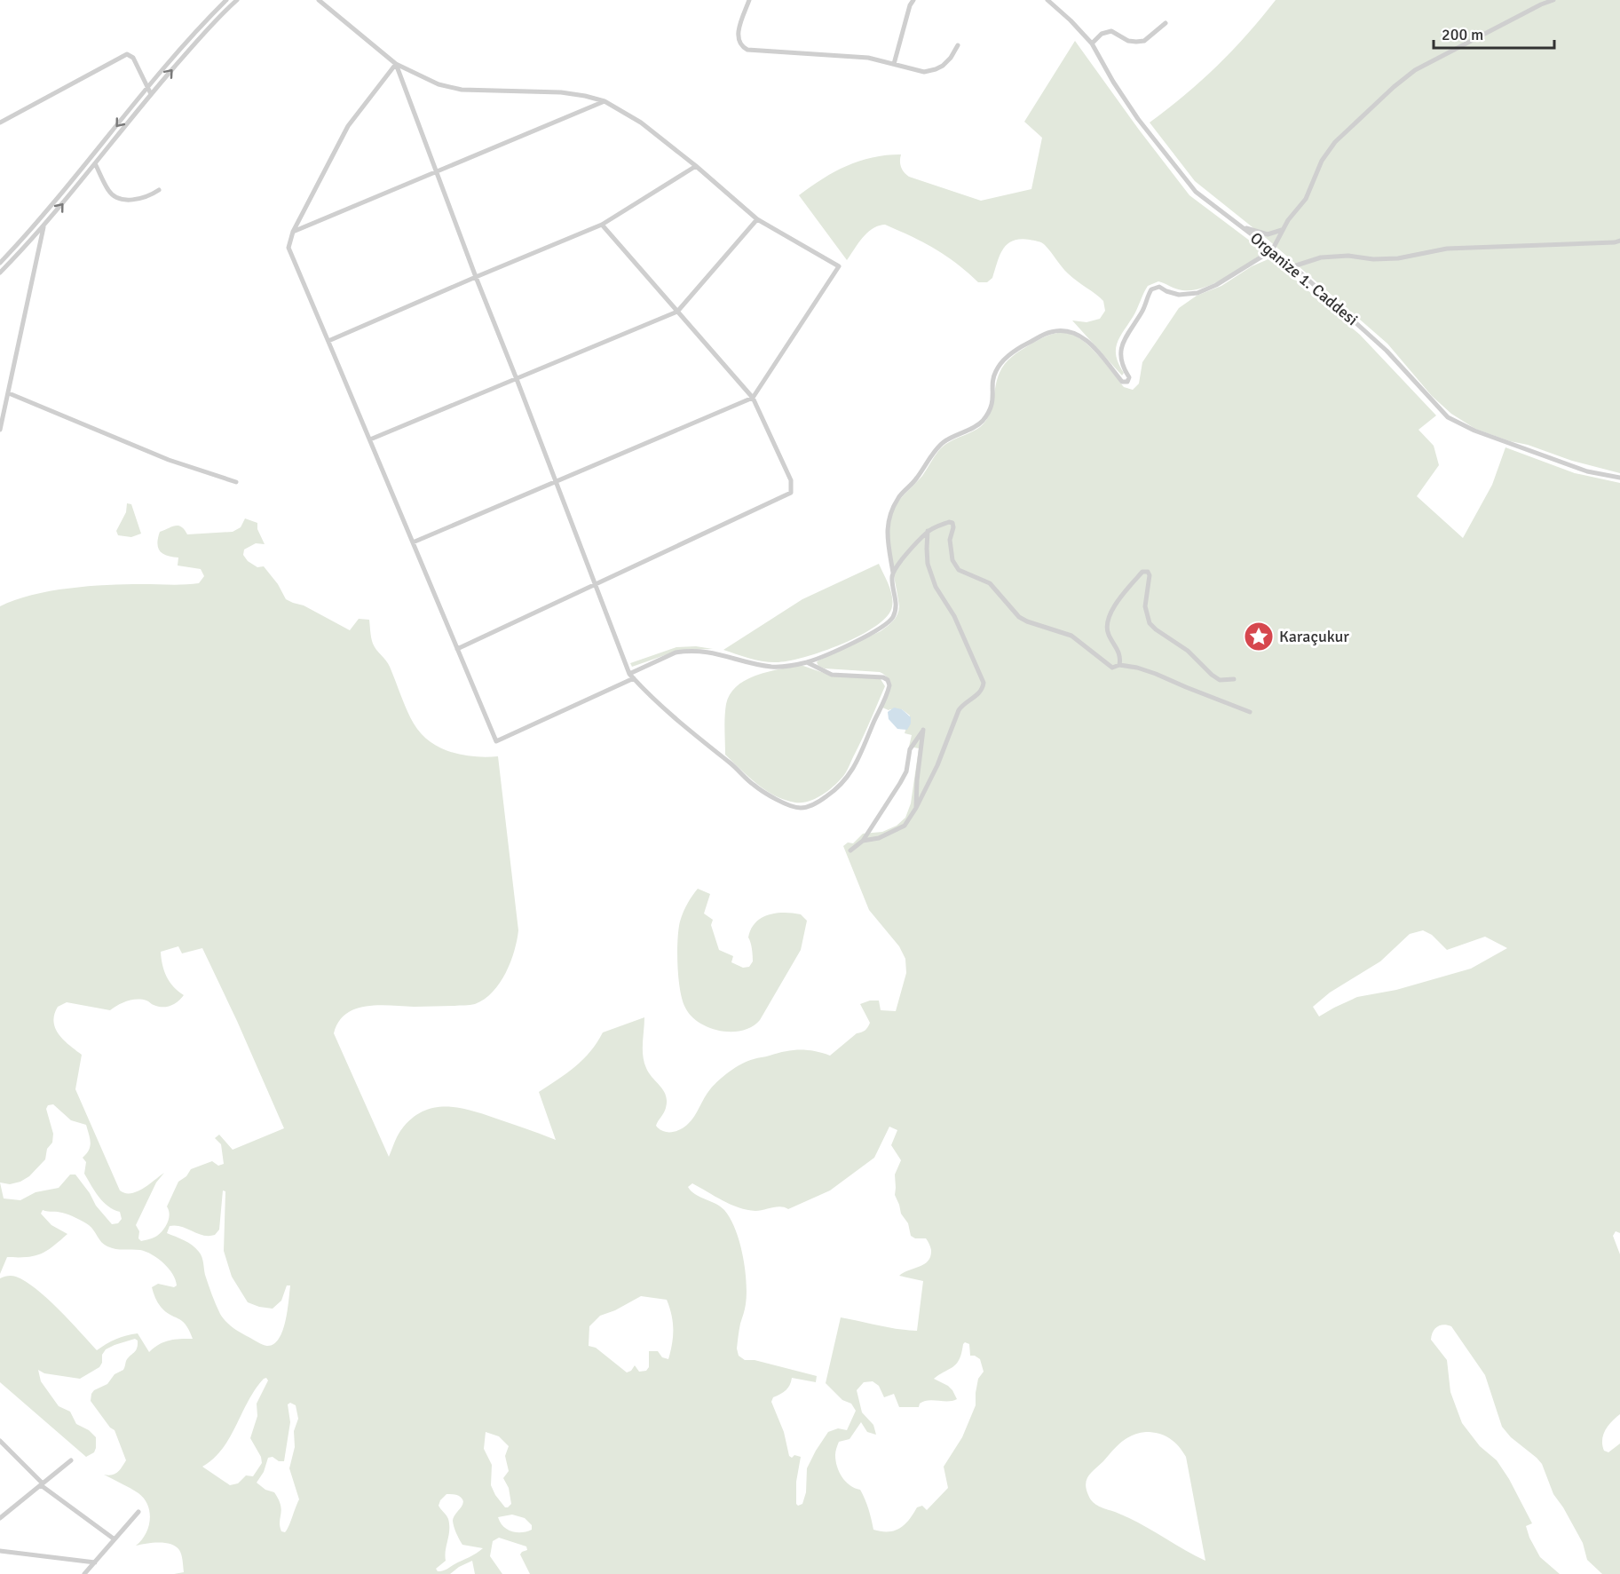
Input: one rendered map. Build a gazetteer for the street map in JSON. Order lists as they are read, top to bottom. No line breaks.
{"streets":{"street":["Organize 1. Caddesi"]},"places":{"place":["Karaçukur"]},"scale_bar":"200 m"}
